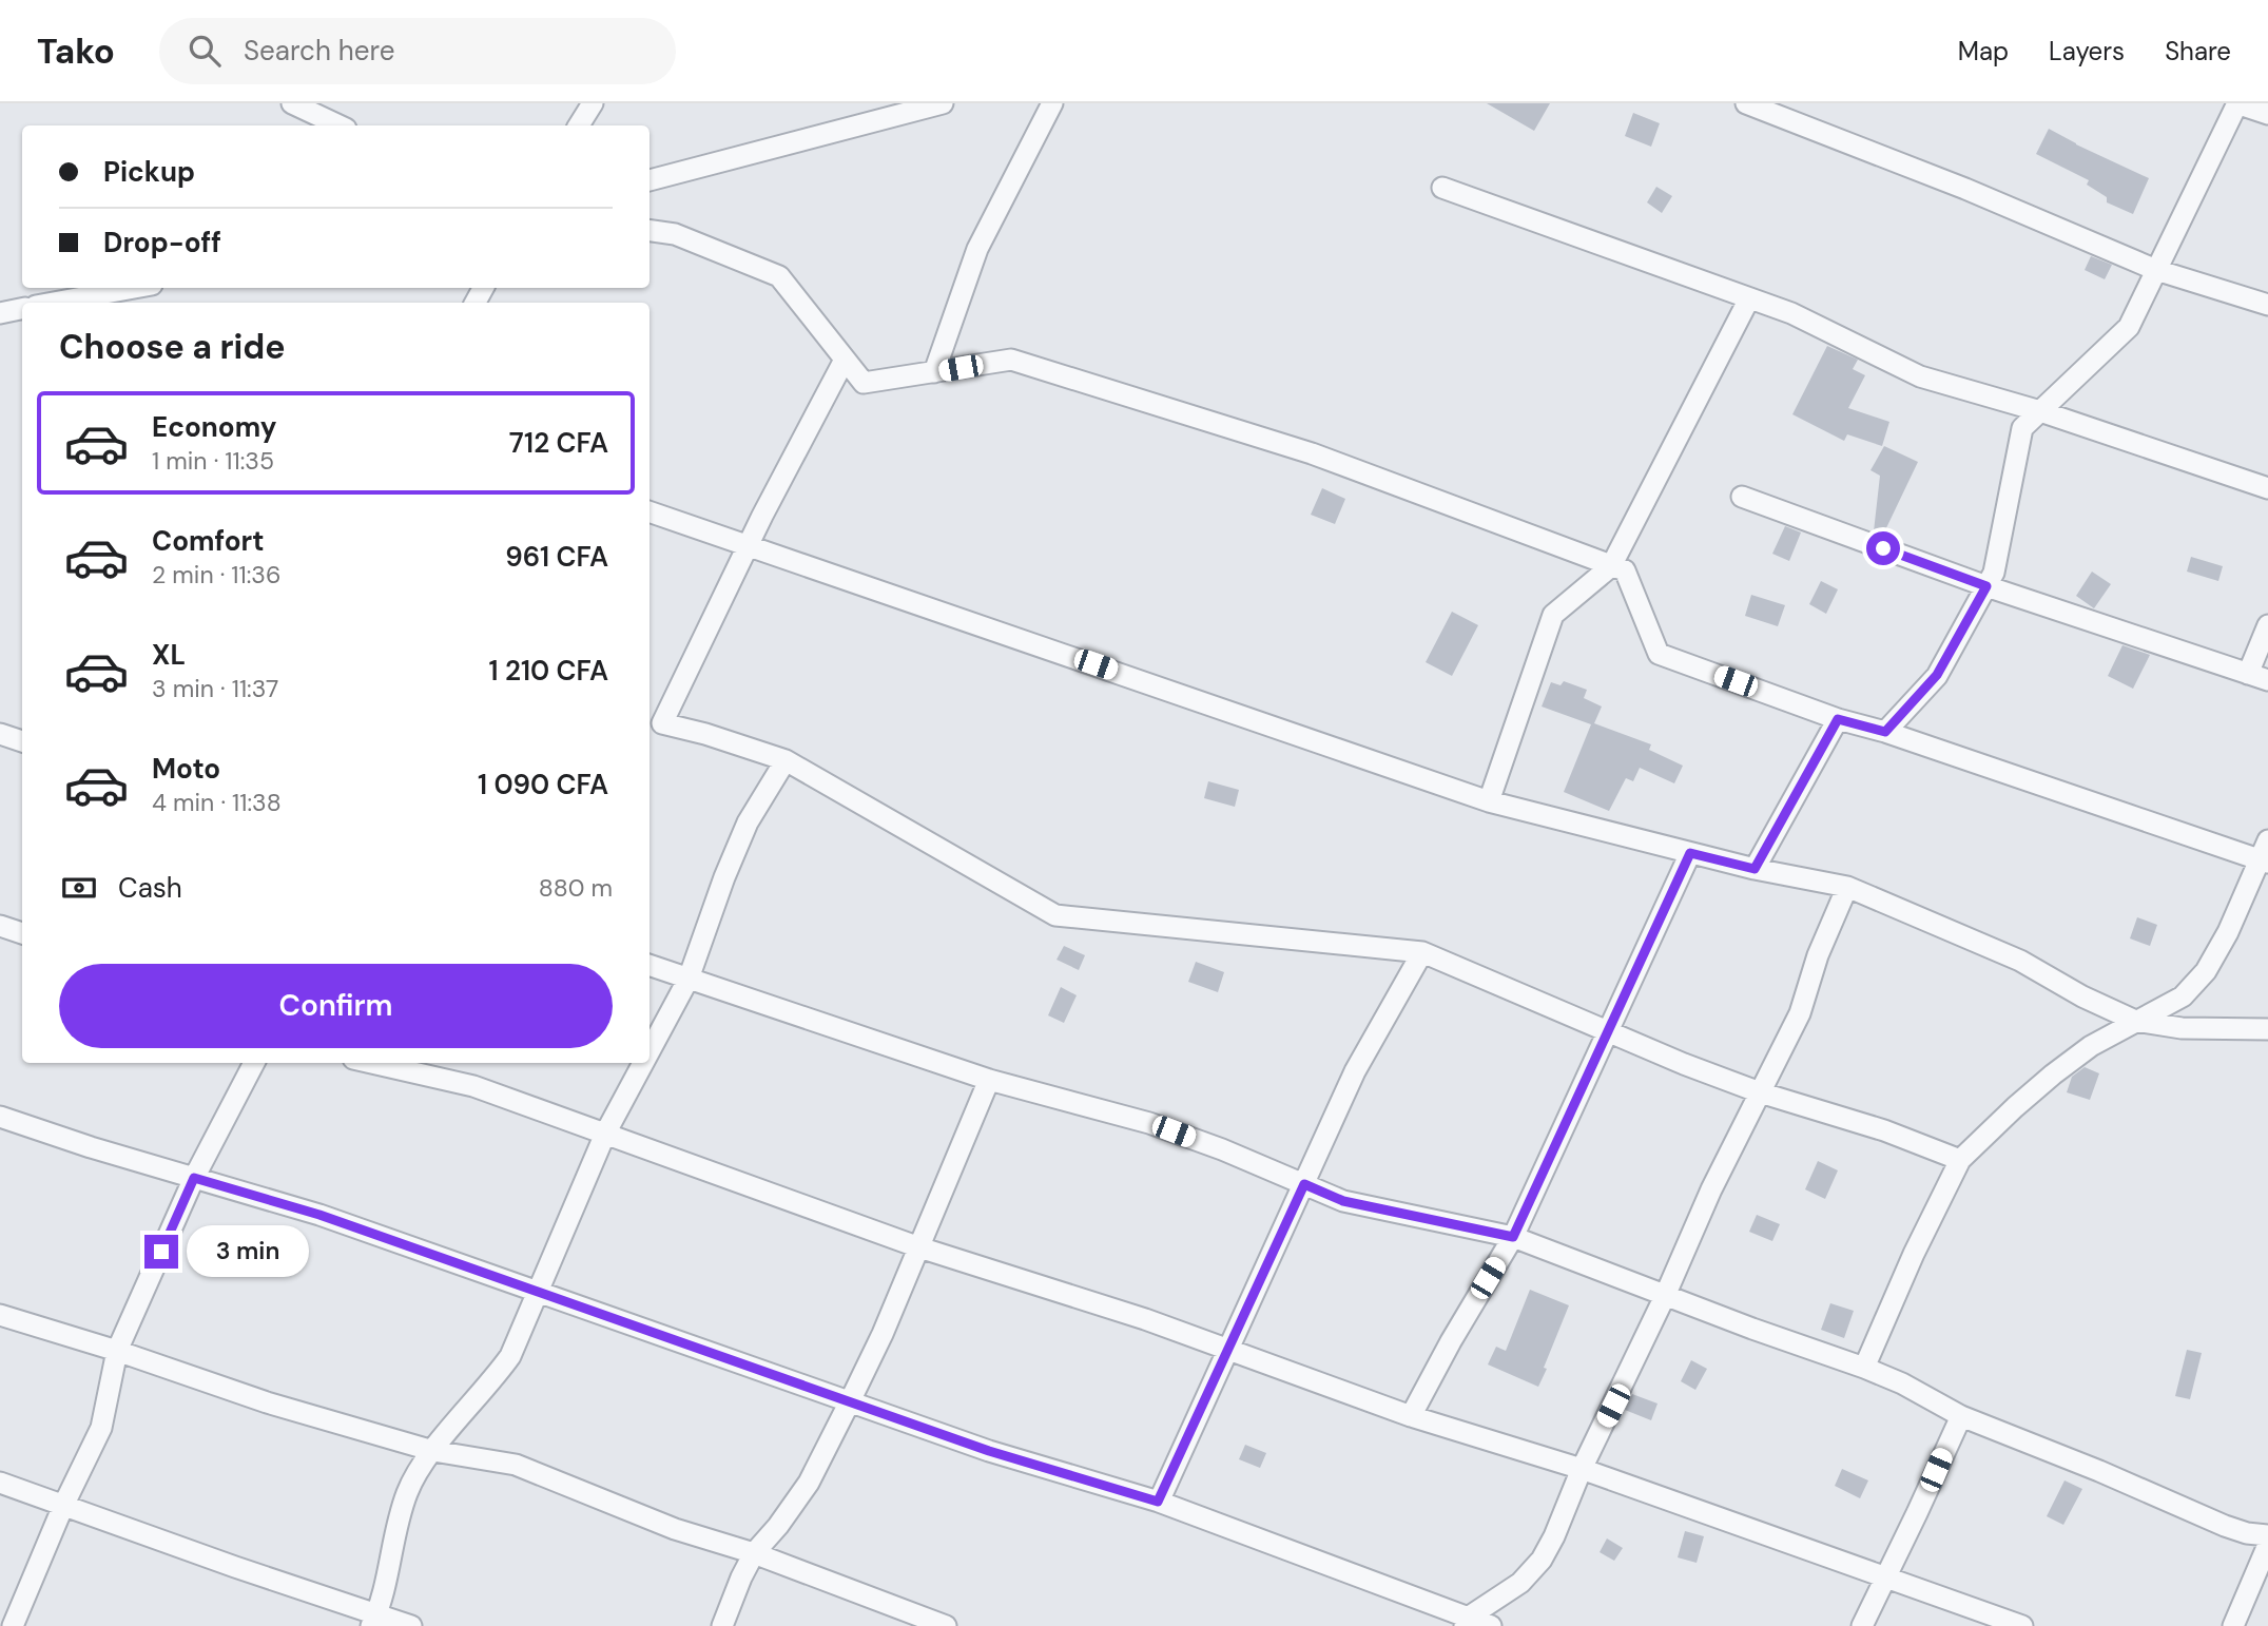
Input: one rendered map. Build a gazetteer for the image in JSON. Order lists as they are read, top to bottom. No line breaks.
{"page":{"header":"Tako","search":"Search here","nav":["Map","Layers","Share"],"banner":["Pickup","Drop-off"],"heading":"Choose a ride","list":[{"name":"Economy","note":"1 min · 11:35","value":"712 CFA"},{"name":"Comfort","note":"2 min · 11:36","value":"961 CFA"},{"name":"XL","note":"3 min · 11:37","value":"1 210 CFA"},{"name":"Moto","note":"4 min · 11:38","value":"1 090 CFA"}],"pay":["Cash","880 m"],"buttons":"Confirm","bubble":"3 min"}}
